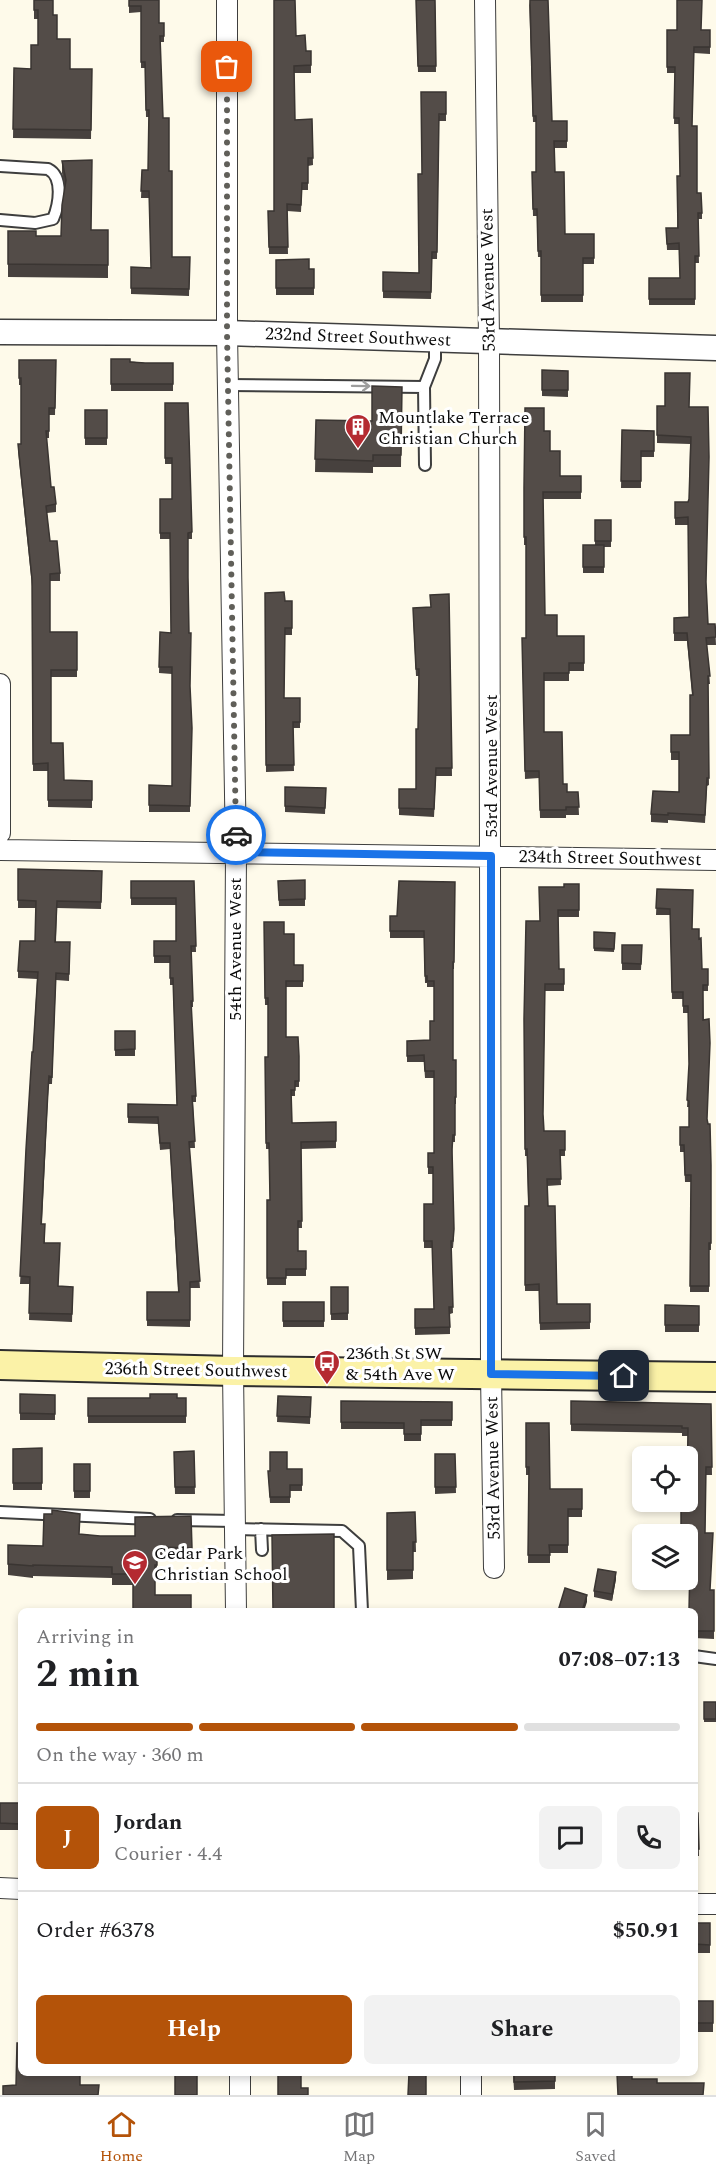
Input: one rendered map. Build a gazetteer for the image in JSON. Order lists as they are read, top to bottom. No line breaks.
{"streets":{"main road":["236th Street Southwest"],"street":["53rd Avenue West","232nd Street Southwest","234th Street Southwest","54th Avenue West"]},"crossings":[["53rd Avenue West","232nd Street Southwest"],["53rd Avenue West","234th Street Southwest"],["53rd Avenue West","236th Street Southwest"],["232nd Street Southwest","54th Avenue West"],["234th Street Southwest","54th Avenue West"],["54th Avenue West","236th Street Southwest"]],"places":{"building":["Mountlake Terrace Christian Church"],"bus stop":["236th St SW & 54th Ave W"],"school or university":["Cedar Park Christian School"]},"page":{"heading":["2 min","Arriving in","07:08–07:13"],"panel":["Jordan","Courier · 4.4","Order #6378","$50.91"],"bar":"On the way · 360 m","round":"J","buttons":["Help","Share"],"tabs":["Home","Map","Saved"]}}
